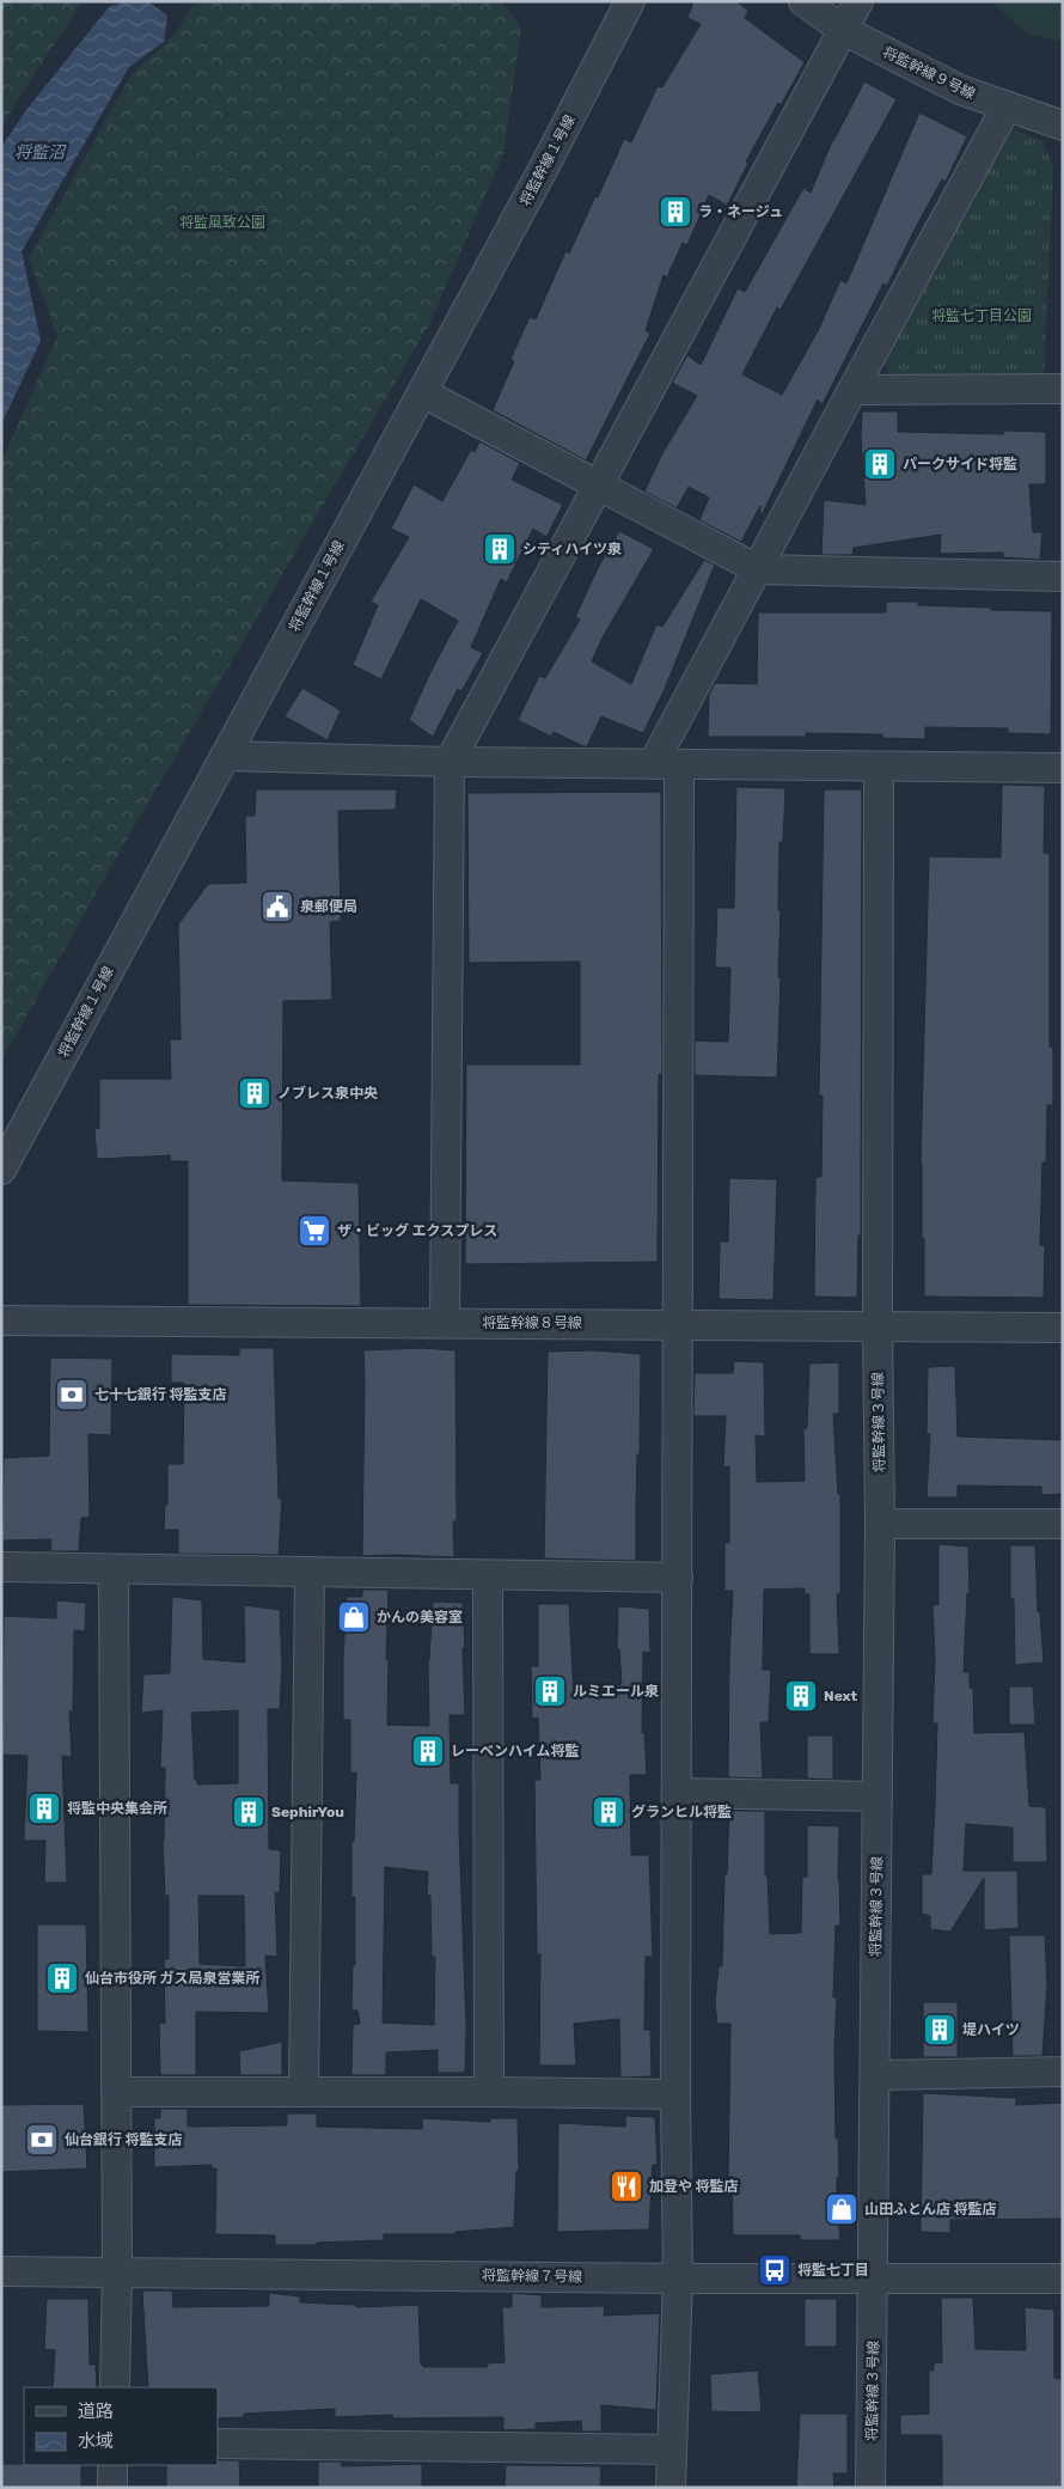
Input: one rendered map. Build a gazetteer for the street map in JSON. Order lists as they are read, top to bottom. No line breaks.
{"streets":{"street":["将監幹線９号線","将監幹線１号線","将監幹線８号線","将監幹線３号線","将監幹線７号線"]},"crossings":[["将監幹線８号線","将監幹線３号線"],["将監幹線３号線","将監幹線７号線"]],"water":["将監沼"],"parks":["将監風致公園","将監七丁目公園"],"places":{"building":["ラ・ネージュ","パークサイド将監","シティハイツ泉","ノブレス泉中央","ルミエール泉","Next","レーベンハイム将監","将監中央集会所","SephirYou","グランヒル将監","仙台市役所 ガス局泉営業所","堤ハイツ"],"public building":["泉郵便局"],"supermarket":["ザ・ビッグ エクスプレス"],"bank":["七十七銀行 将監支店","仙台銀行 将監支店"],"shop":["かんの美容室","山田ふとん店 将監店"],"restaurant":["加登や 将監店"],"bus stop":["将監七丁目"]},"legend":["道路","水域"]}
